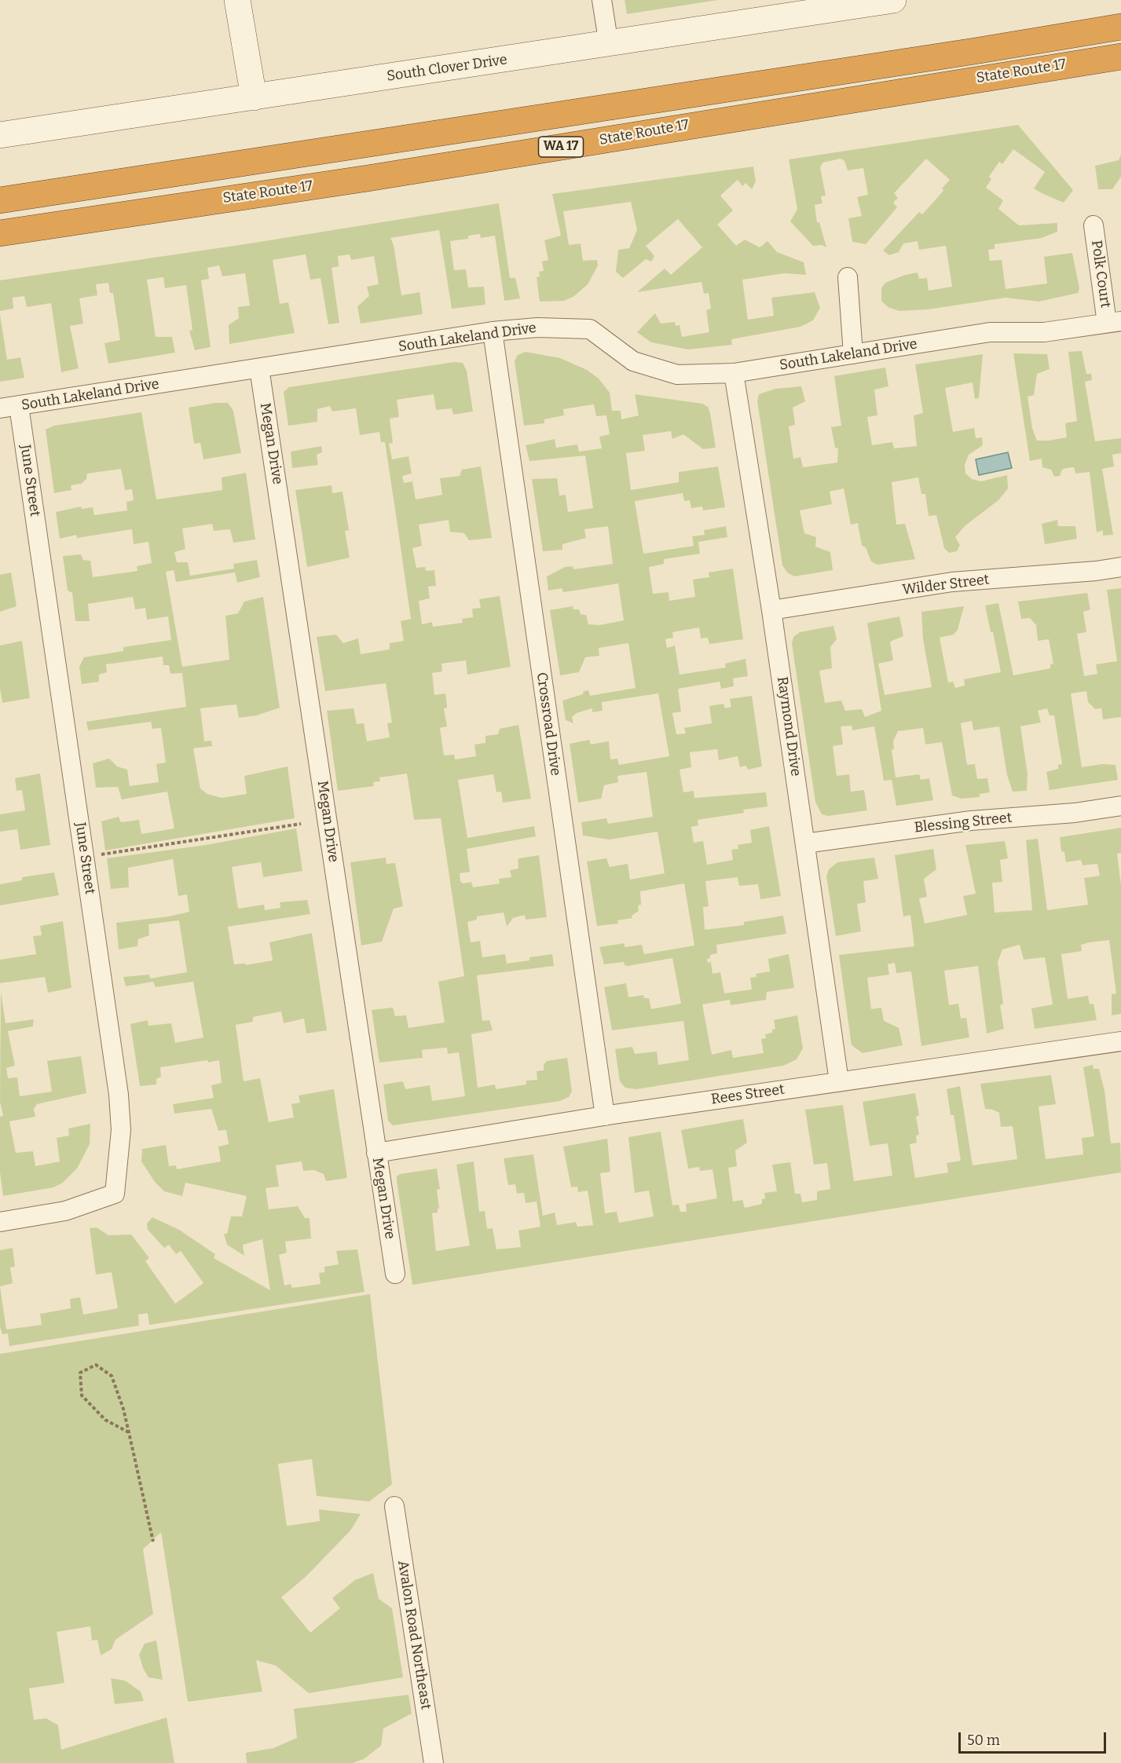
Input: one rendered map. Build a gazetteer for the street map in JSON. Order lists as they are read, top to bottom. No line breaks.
{"streets":{"highway":["State Route 17","WA 17"],"street":["South Clover Drive","Polk Court","South Lakeland Drive","Megan Drive","June Street","Wilder Street","Crossroad Drive","Raymond Drive","Blessing Street","Rees Street","Avalon Road Northeast"]},"crossings":[["Polk Court","South Lakeland Drive"],["South Lakeland Drive","Megan Drive"],["South Lakeland Drive","June Street"],["South Lakeland Drive","Crossroad Drive"],["South Lakeland Drive","Raymond Drive"],["Megan Drive","Rees Street"],["Wilder Street","Raymond Drive"],["Crossroad Drive","Rees Street"],["Raymond Drive","Blessing Street"],["Raymond Drive","Rees Street"]],"scale_bar":"50 m"}
